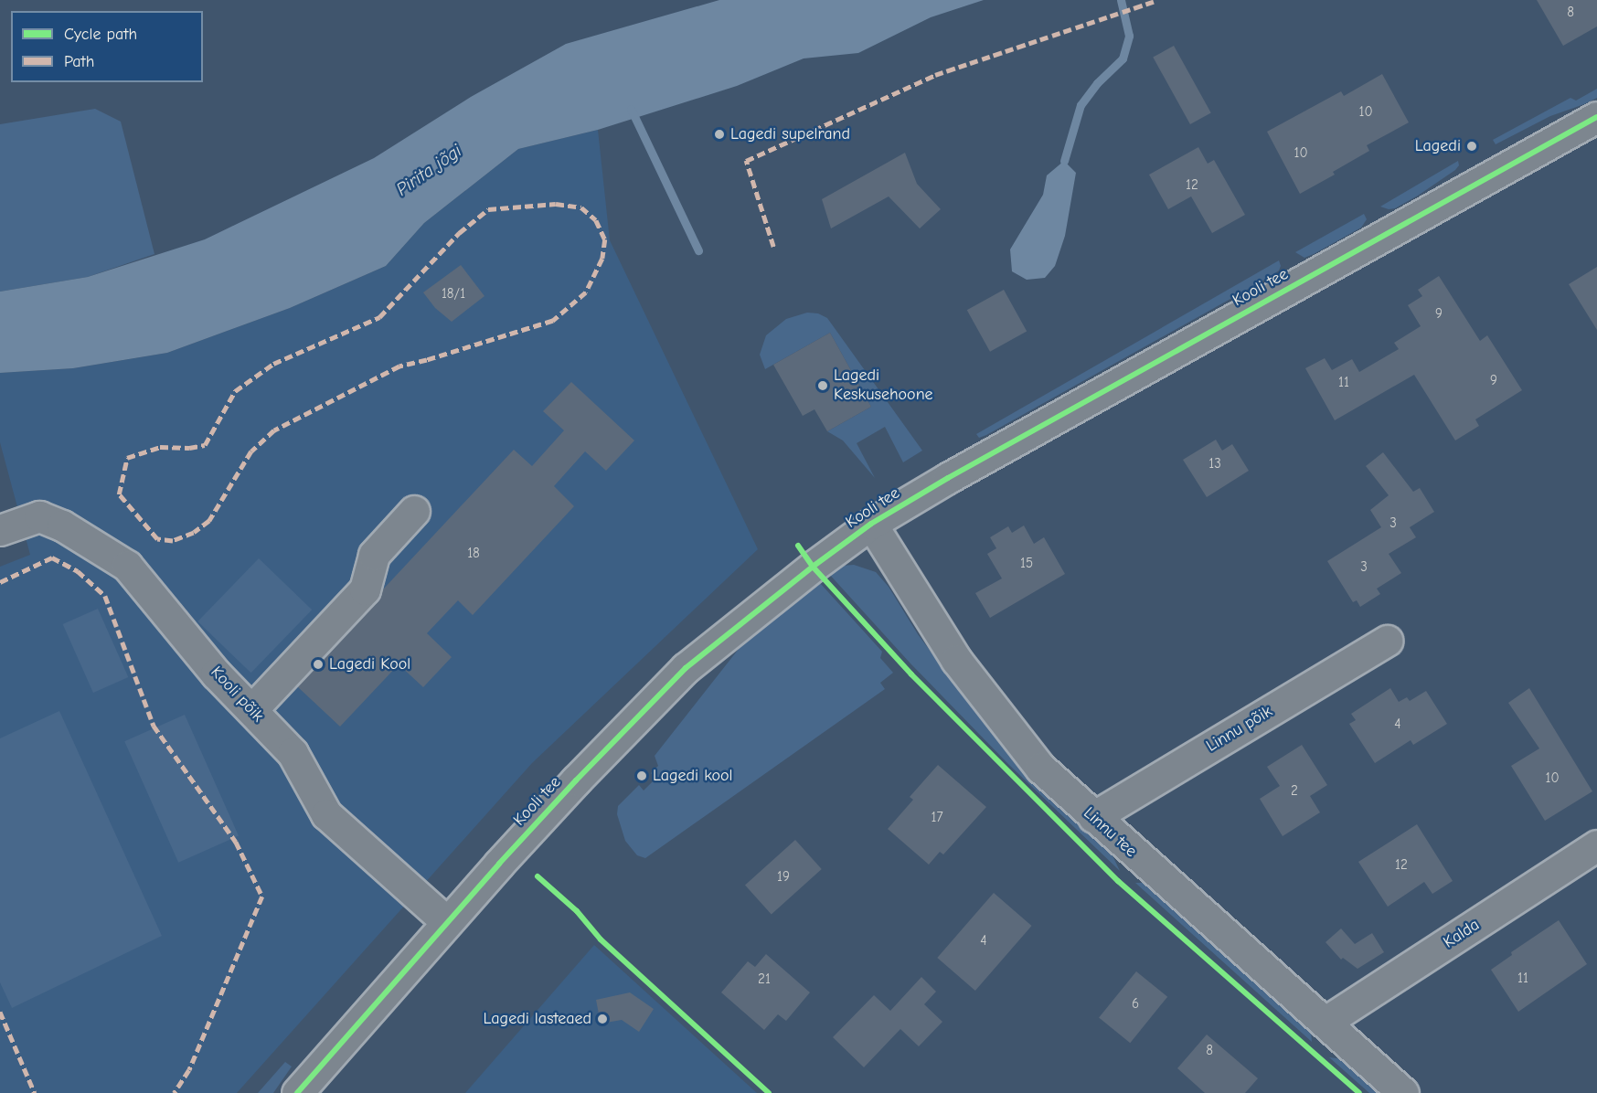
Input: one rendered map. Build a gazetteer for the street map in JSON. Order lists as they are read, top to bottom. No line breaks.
{"streets":{"street":["Kooli tee","Kooli põik","Linnu põik","Linnu tee","Kalda"]},"crossings":[["Kooli tee","Kooli põik"],["Kooli tee","Linnu tee"],["Linnu põik","Linnu tee"],["Linnu tee","Kalda"]],"water":["Pirita jõgi"],"places":["Lagedi supelrand","Lagedi","Lagedi Keskusehoone","Lagedi Kool","Lagedi kool","Lagedi lasteaed"],"house_numbers":["8","10","10","12","18/1","9","9","11","13","3","18","15","3","4","10","2","17","12","19","4","11","21","6","8"],"legend":["Cycle path","Path"]}
